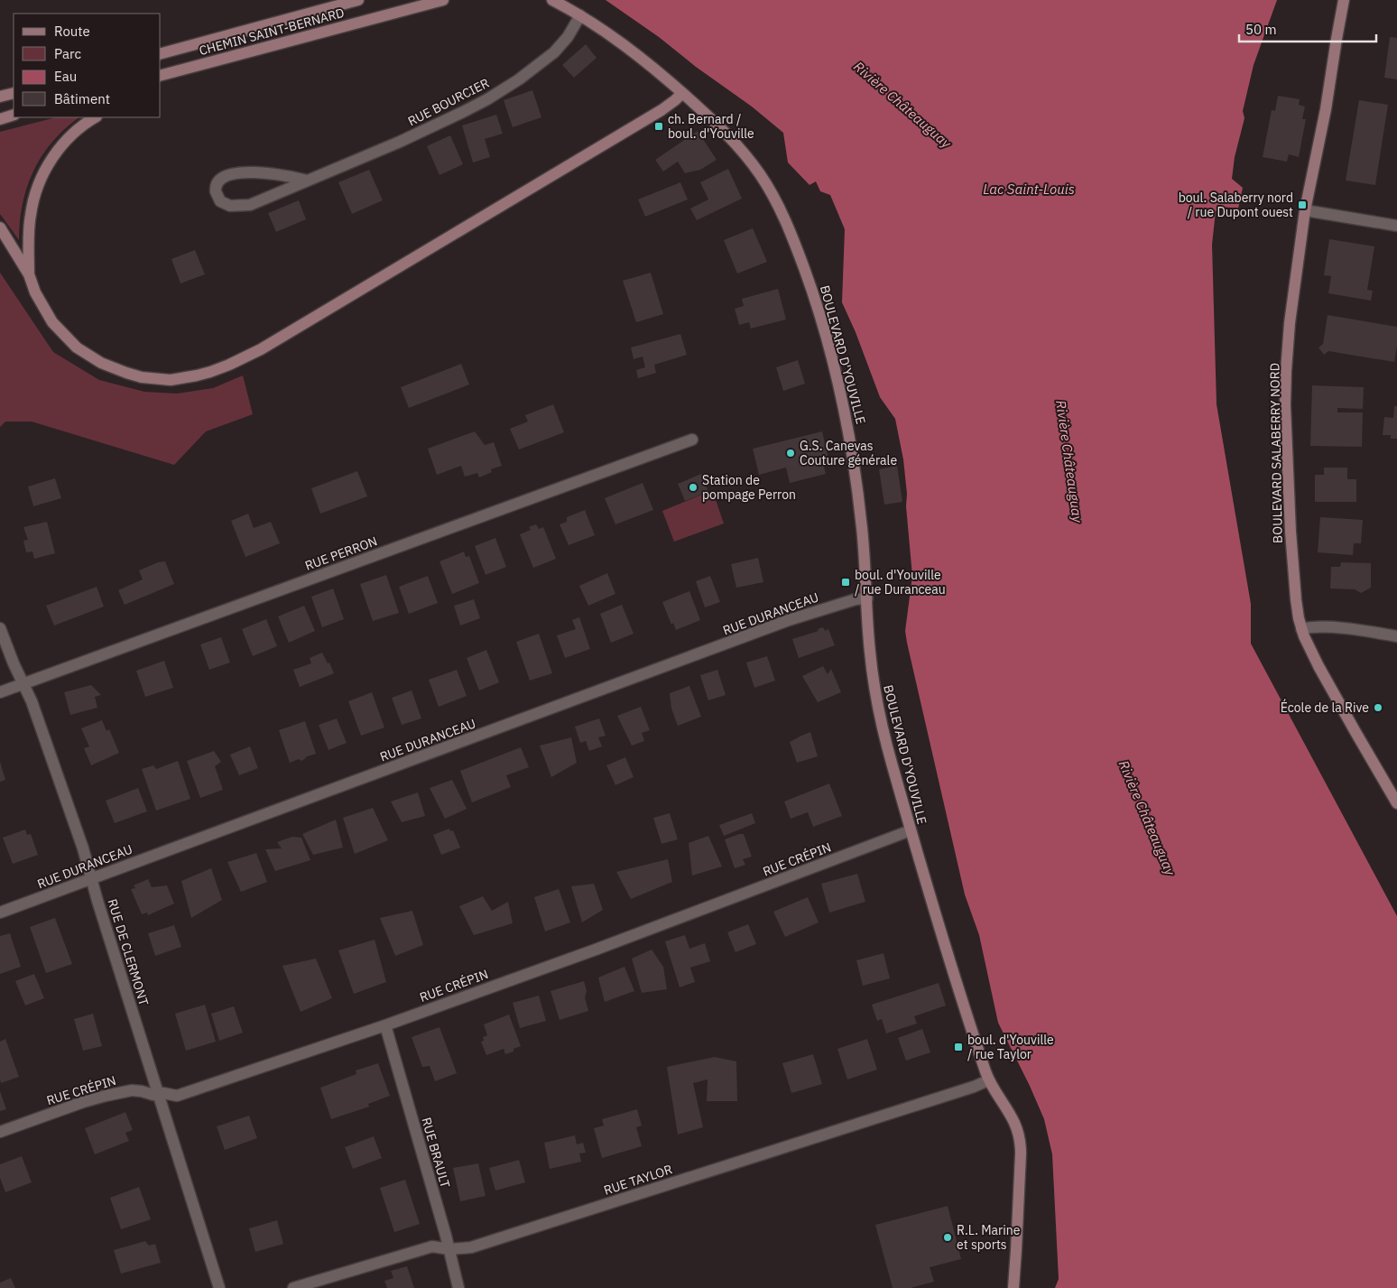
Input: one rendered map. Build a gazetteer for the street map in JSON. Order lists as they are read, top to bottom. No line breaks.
{"streets":{"street":["CHEMIN SAINT-BERNARD","RUE BOURCIER","BOULEVARD D'YOUVILLE","BOULEVARD SALABERRY NORD","RUE PERRON","RUE DURANCEAU","RUE CRÉPIN","RUE DE CLERMONT","RUE BRAULT","RUE TAYLOR"]},"crossings":[["RUE BOURCIER","BOULEVARD D'YOUVILLE"],["BOULEVARD D'YOUVILLE","RUE DURANCEAU"],["BOULEVARD D'YOUVILLE","RUE CRÉPIN"],["BOULEVARD D'YOUVILLE","RUE TAYLOR"],["RUE PERRON","RUE DE CLERMONT"],["RUE DURANCEAU","RUE DE CLERMONT"],["RUE CRÉPIN","RUE DE CLERMONT"],["RUE CRÉPIN","RUE BRAULT"],["RUE BRAULT","RUE TAYLOR"]],"water":["Rivière Châteauguay","Lac Saint-Louis"],"places":{"transit":["ch. Bernard / boul. d'Youville","boul. Salaberry nord / rue Dupont ouest","boul. d'Youville / rue Duranceau","boul. d'Youville / rue Taylor"],"other":["G.S. Canevas Couture générale","Station de pompage Perron","École de la Rive","R.L. Marine et sports"]},"legend":["Route","Parc","Eau","Bâtiment"],"scale_bar":"50 m"}
